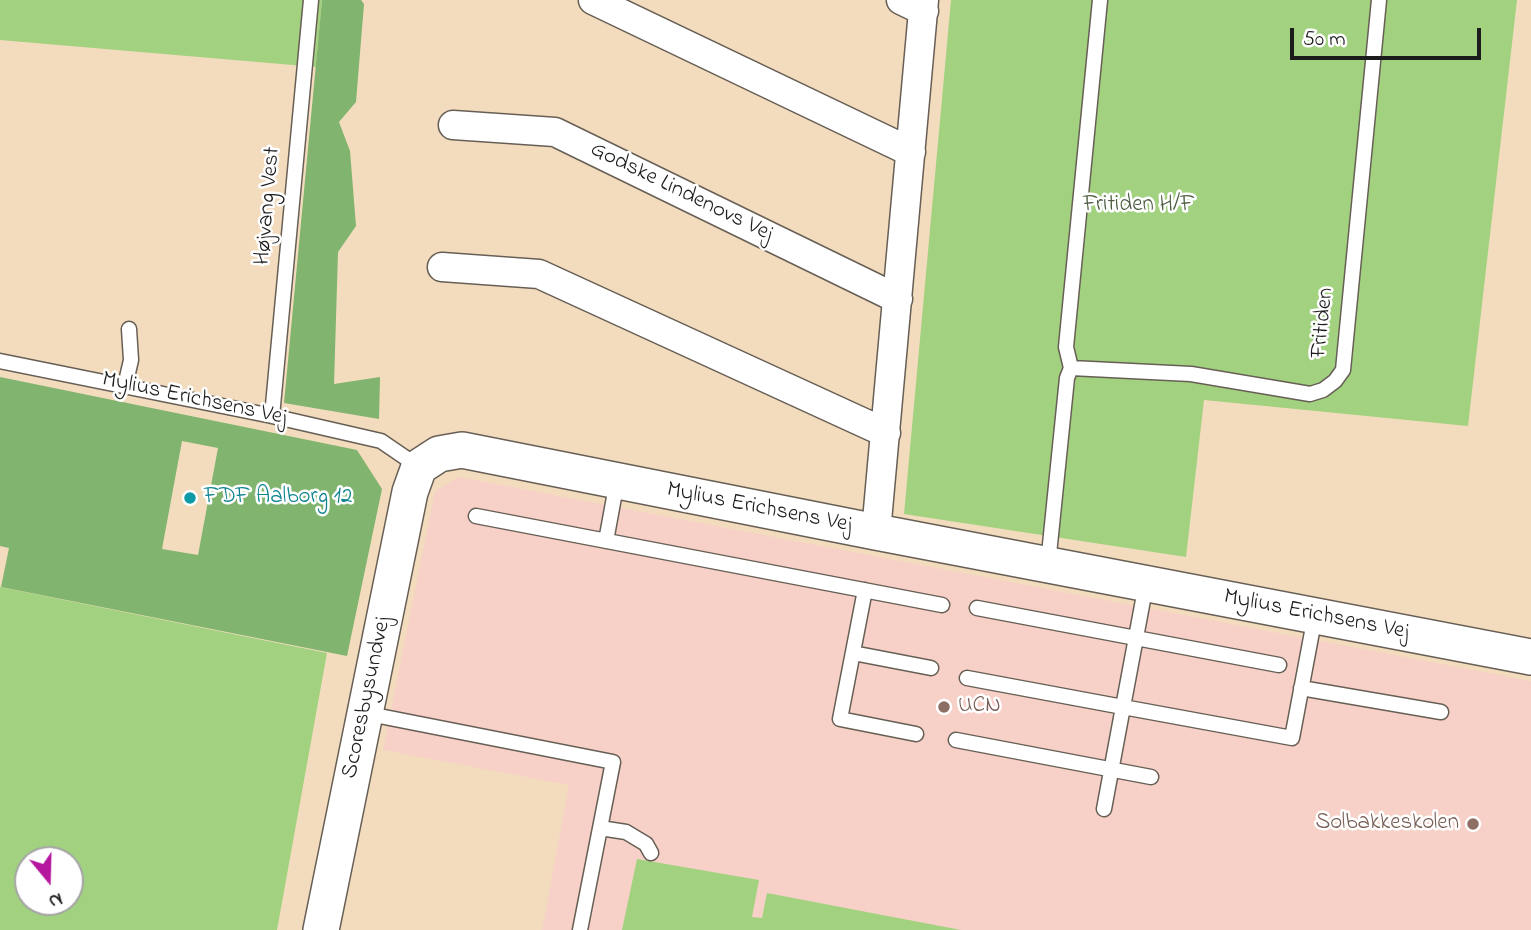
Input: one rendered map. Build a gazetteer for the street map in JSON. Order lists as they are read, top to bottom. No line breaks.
{"streets":{"street":["Godske Lindenovs Vej","Mylius Erichsens Vej","Scoresbysundvej"],"lane":["Højvang Vest","Fritiden"]},"crossings":[["Højvang Vest","Mylius Erichsens Vej"],["Mylius Erichsens Vej","Scoresbysundvej"]],"parks":["Fritiden H/F"],"places":["FDF Aalborg 12","UCN","Solbakkeskolen"],"scale_bar":"50 m","north":"bottom"}
